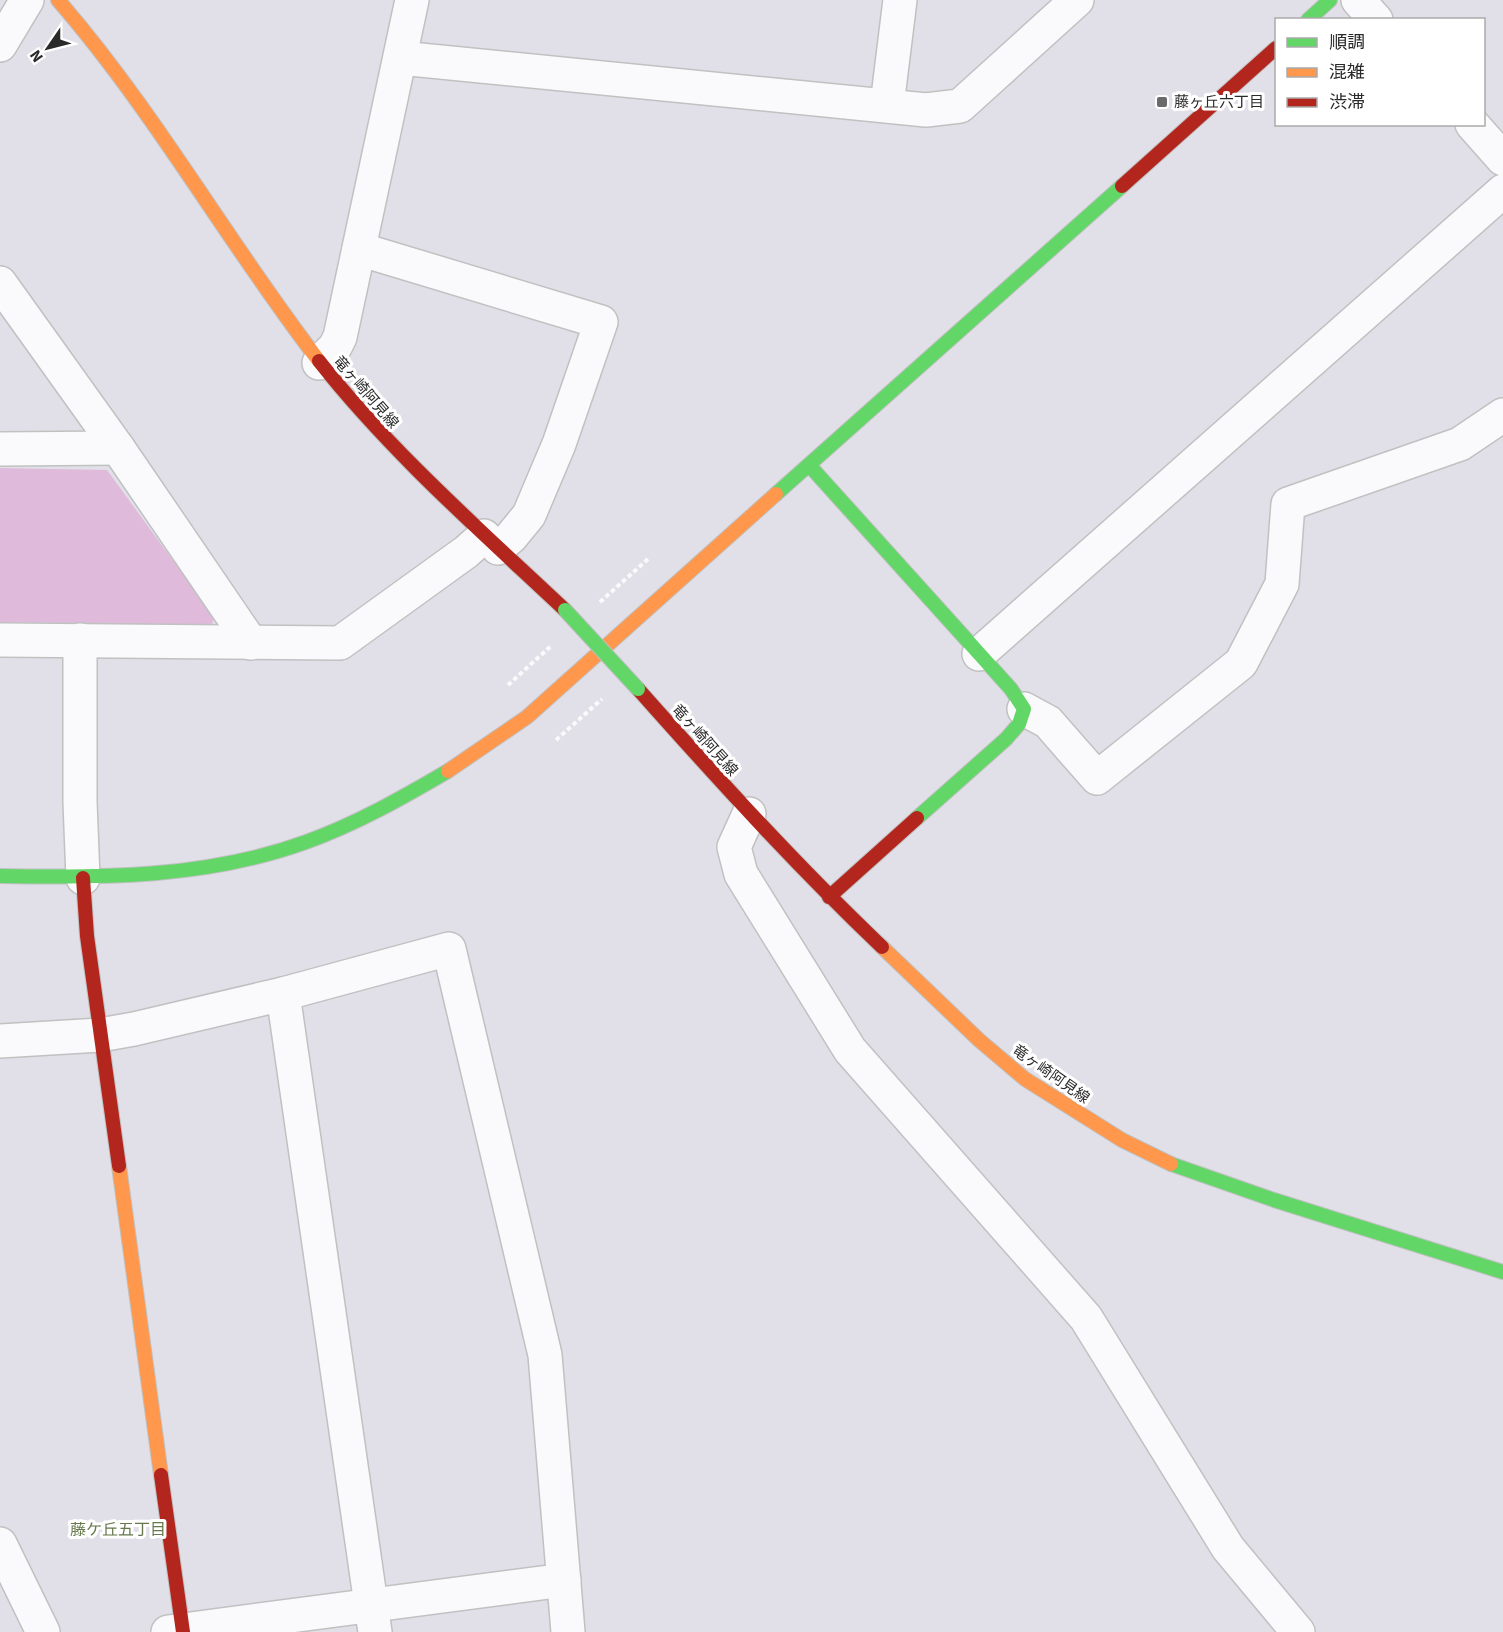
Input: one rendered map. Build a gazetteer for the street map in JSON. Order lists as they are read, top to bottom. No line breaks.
{"streets":{"street":["竜ヶ崎阿見線"]},"districts":["藤ケ丘五丁目"],"places":{"transit":["藤ヶ丘六丁目"]},"legend":["順調","混雑","渋滞"],"north":"bottom left"}
